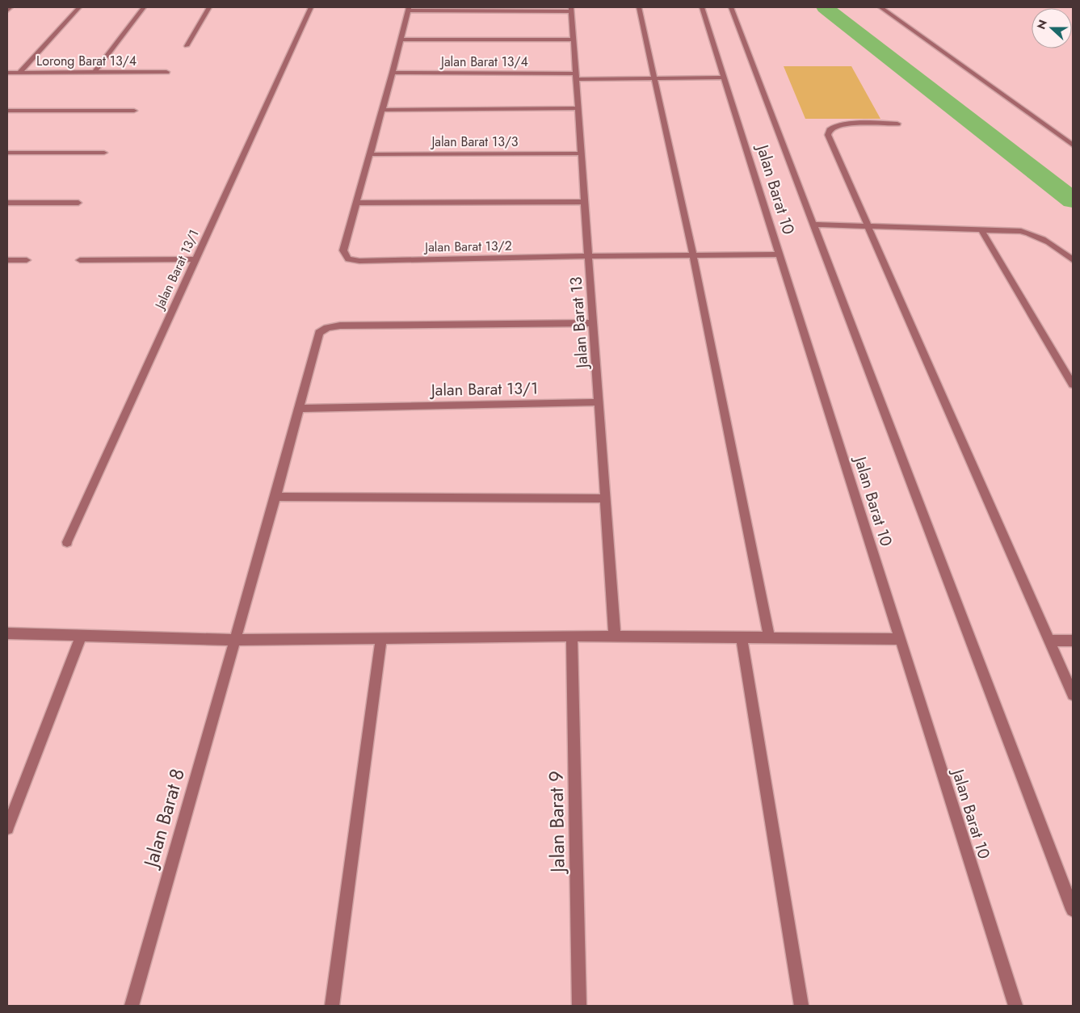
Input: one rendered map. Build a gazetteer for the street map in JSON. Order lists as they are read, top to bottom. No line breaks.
{"streets":{"street":["Lorong Barat 13/4","Jalan Barat 13/4","Jalan Barat 13/3","Jalan Barat 10","Jalan Barat 13/2","Jalan Barat 13/1","Jalan Barat 13","Jalan Barat 8","Jalan Barat 9"]},"crossings":[["Jalan Barat 13/4","Jalan Barat 10"],["Jalan Barat 13/4","Jalan Barat 13"],["Jalan Barat 13/3","Jalan Barat 13"],["Jalan Barat 10","Jalan Barat 13/2"],["Jalan Barat 13/2","Jalan Barat 13"],["Jalan Barat 13/1","Jalan Barat 13"],["Jalan Barat 13/1","Jalan Barat 8"],["Jalan Barat 13","Jalan Barat 8"]],"north":"left"}
